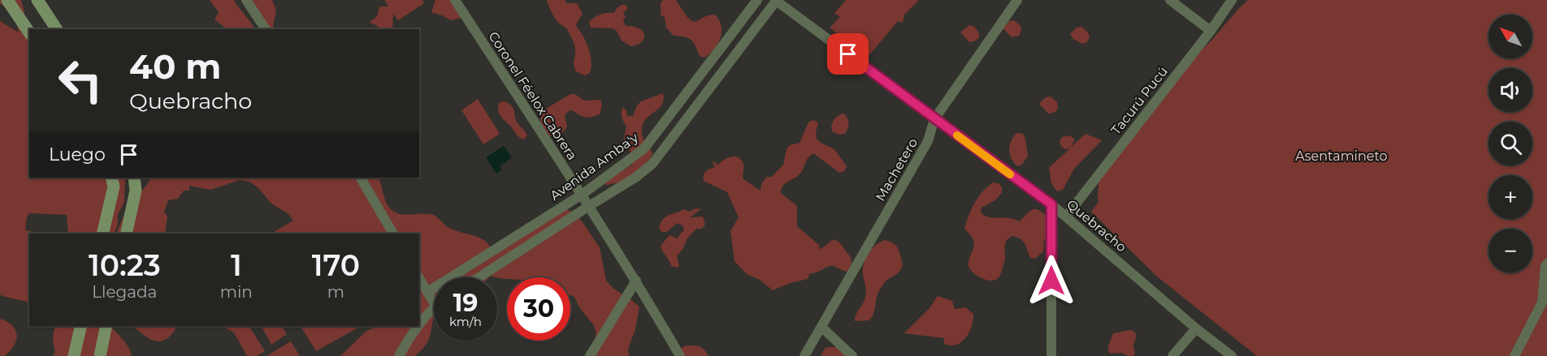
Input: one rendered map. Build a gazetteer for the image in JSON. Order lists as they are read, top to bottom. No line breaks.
{"streets":{"street":["Coronel Féelox Cabrera","Tacurú Pucú","Avenida Amba'y","Machetero","Quebracho"]},"crossings":[["Coronel Féelox Cabrera","Avenida Amba'y"],["Tacurú Pucú","Quebracho"],["Avenida Amba'y","Quebracho"],["Machetero","Quebracho"]],"parks":["Asentamineto"],"north":"top left","page":{"map_buttons":["+","−"],"turn":["40 m","Quebracho"],"then":"Luego","eta":["10:23","Llegada","1","min","170","m"],"speed":"19 km/h","limit":"30"}}
